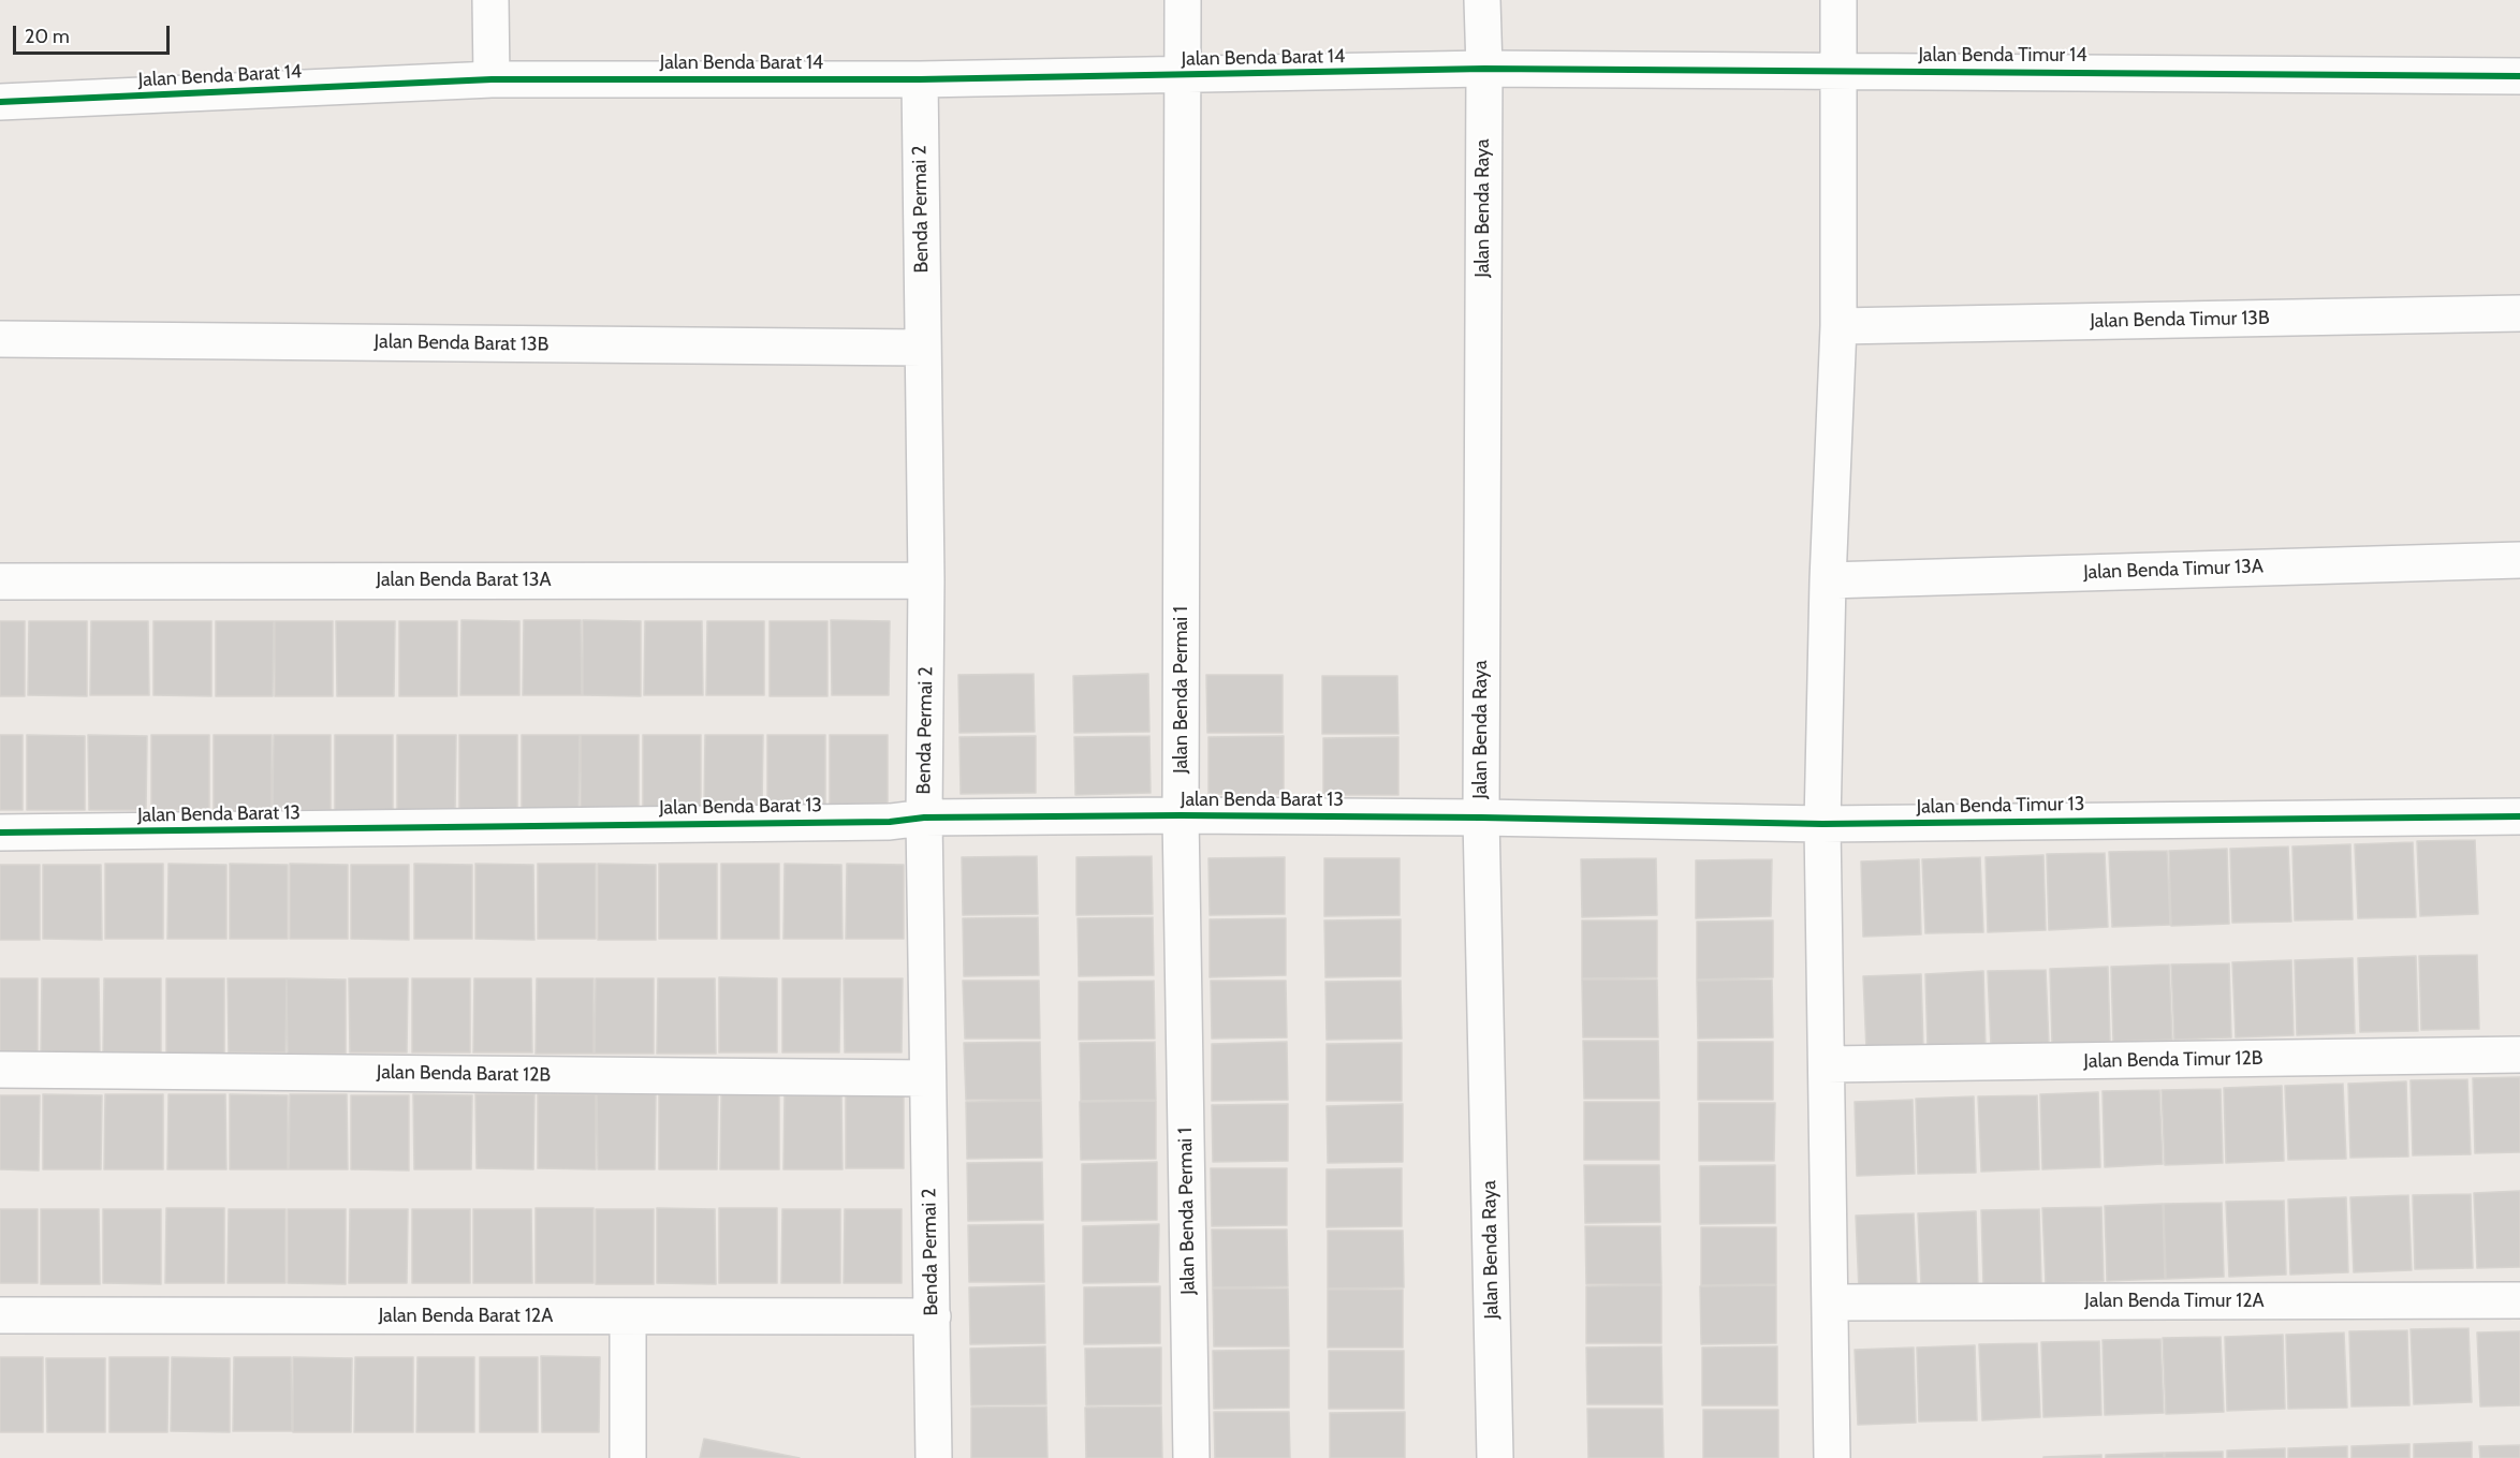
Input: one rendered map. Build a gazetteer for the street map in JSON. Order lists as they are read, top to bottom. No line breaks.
{"streets":{"street":["Jalan Benda Timur 14","Jalan Benda Barat 14","Jalan Benda Raya","Benda Permai 2","Jalan Benda Timur 13B","Jalan Benda Barat 13B","Jalan Benda Timur 13A","Jalan Benda Barat 13A","Jalan Benda Permai 1","Jalan Benda Barat 13","Jalan Benda Timur 13","Jalan Benda Timur 12B","Jalan Benda Barat 12B","Jalan Benda Timur 12A","Jalan Benda Barat 12A"]},"crossings":[["Jalan Benda Timur 14","Jalan Benda Barat 14"],["Jalan Benda Timur 14","Jalan Benda Raya"],["Jalan Benda Barat 14","Jalan Benda Raya"],["Jalan Benda Barat 14","Benda Permai 2"],["Jalan Benda Barat 14","Jalan Benda Permai 1"],["Jalan Benda Raya","Jalan Benda Barat 13"],["Jalan Benda Raya","Jalan Benda Timur 13"],["Benda Permai 2","Jalan Benda Barat 13B"],["Benda Permai 2","Jalan Benda Barat 13A"],["Benda Permai 2","Jalan Benda Barat 13"],["Benda Permai 2","Jalan Benda Barat 12B"],["Benda Permai 2","Jalan Benda Barat 12A"],["Jalan Benda Permai 1","Jalan Benda Barat 13"],["Jalan Benda Barat 13","Jalan Benda Timur 13"]],"scale_bar":"20 m"}
